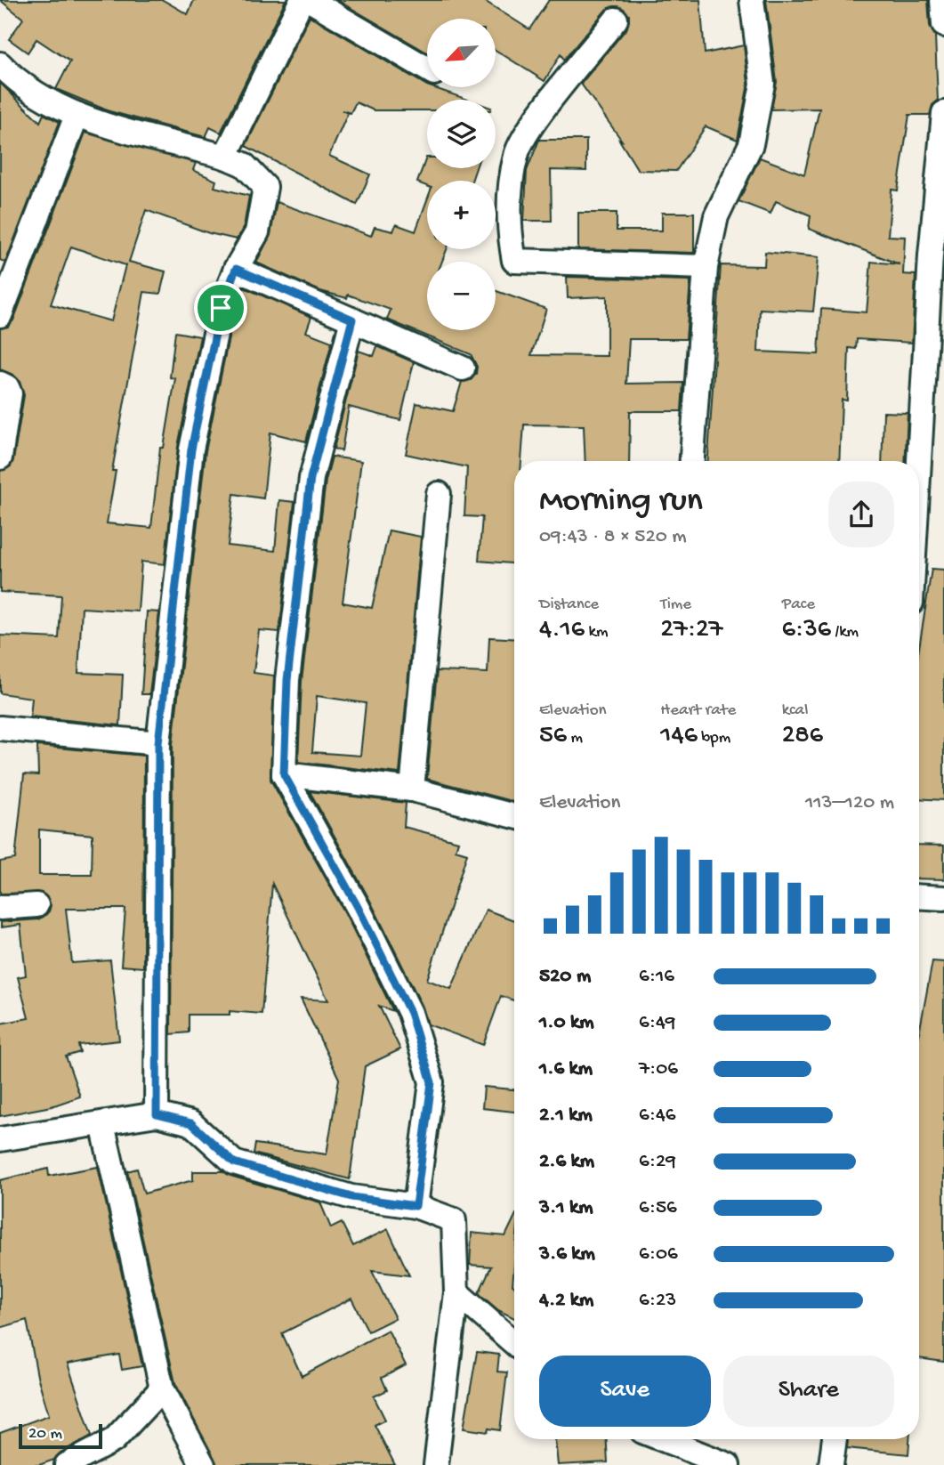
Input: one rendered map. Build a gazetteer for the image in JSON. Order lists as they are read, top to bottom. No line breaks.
{"scale_bar":"20 m","north":"bottom left","page":{"map_buttons":["+","−"],"heading":["Morning run","09:43 · 8 × 520 m"],"stats":[["Distance","4.16 km"],["Time","27:27"],["Pace","6:36 /km"],["Elevation","56 m"],["Heart rate","146 bpm"],["kcal","286"]],"chart":["Elevation","113–120 m"],"list":[{"name":"520 m","note":"6:16"},{"name":"1.0 km","note":"6:49"},{"name":"1.6 km","note":"7:06"},{"name":"2.1 km","note":"6:46"},{"name":"2.6 km","note":"6:29"},{"name":"3.1 km","note":"6:56"},{"name":"3.6 km","note":"6:06"},{"name":"4.2 km","note":"6:23"}],"buttons":["Save","Share"],"scale":"20 m"}}
